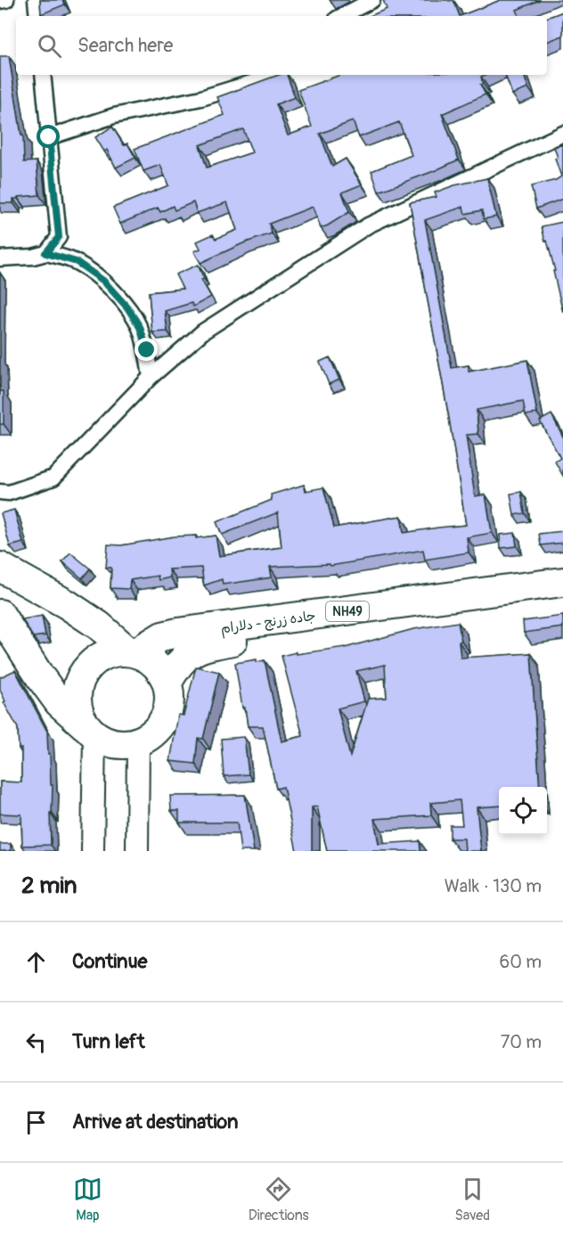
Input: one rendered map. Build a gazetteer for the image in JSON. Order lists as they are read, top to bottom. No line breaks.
{"streets":{"highway":["NH49","جاده زرنج - دلارام"]},"crossings":[["NH49","جاده زرنج - دلارام"]],"page":{"search":"Search here","heading":["2 min","Walk · 130 m"],"list":[["Continue","60 m"],["Turn left","70 m"],"Arrive at destination"],"nav":["Map","Directions","Saved"]}}
